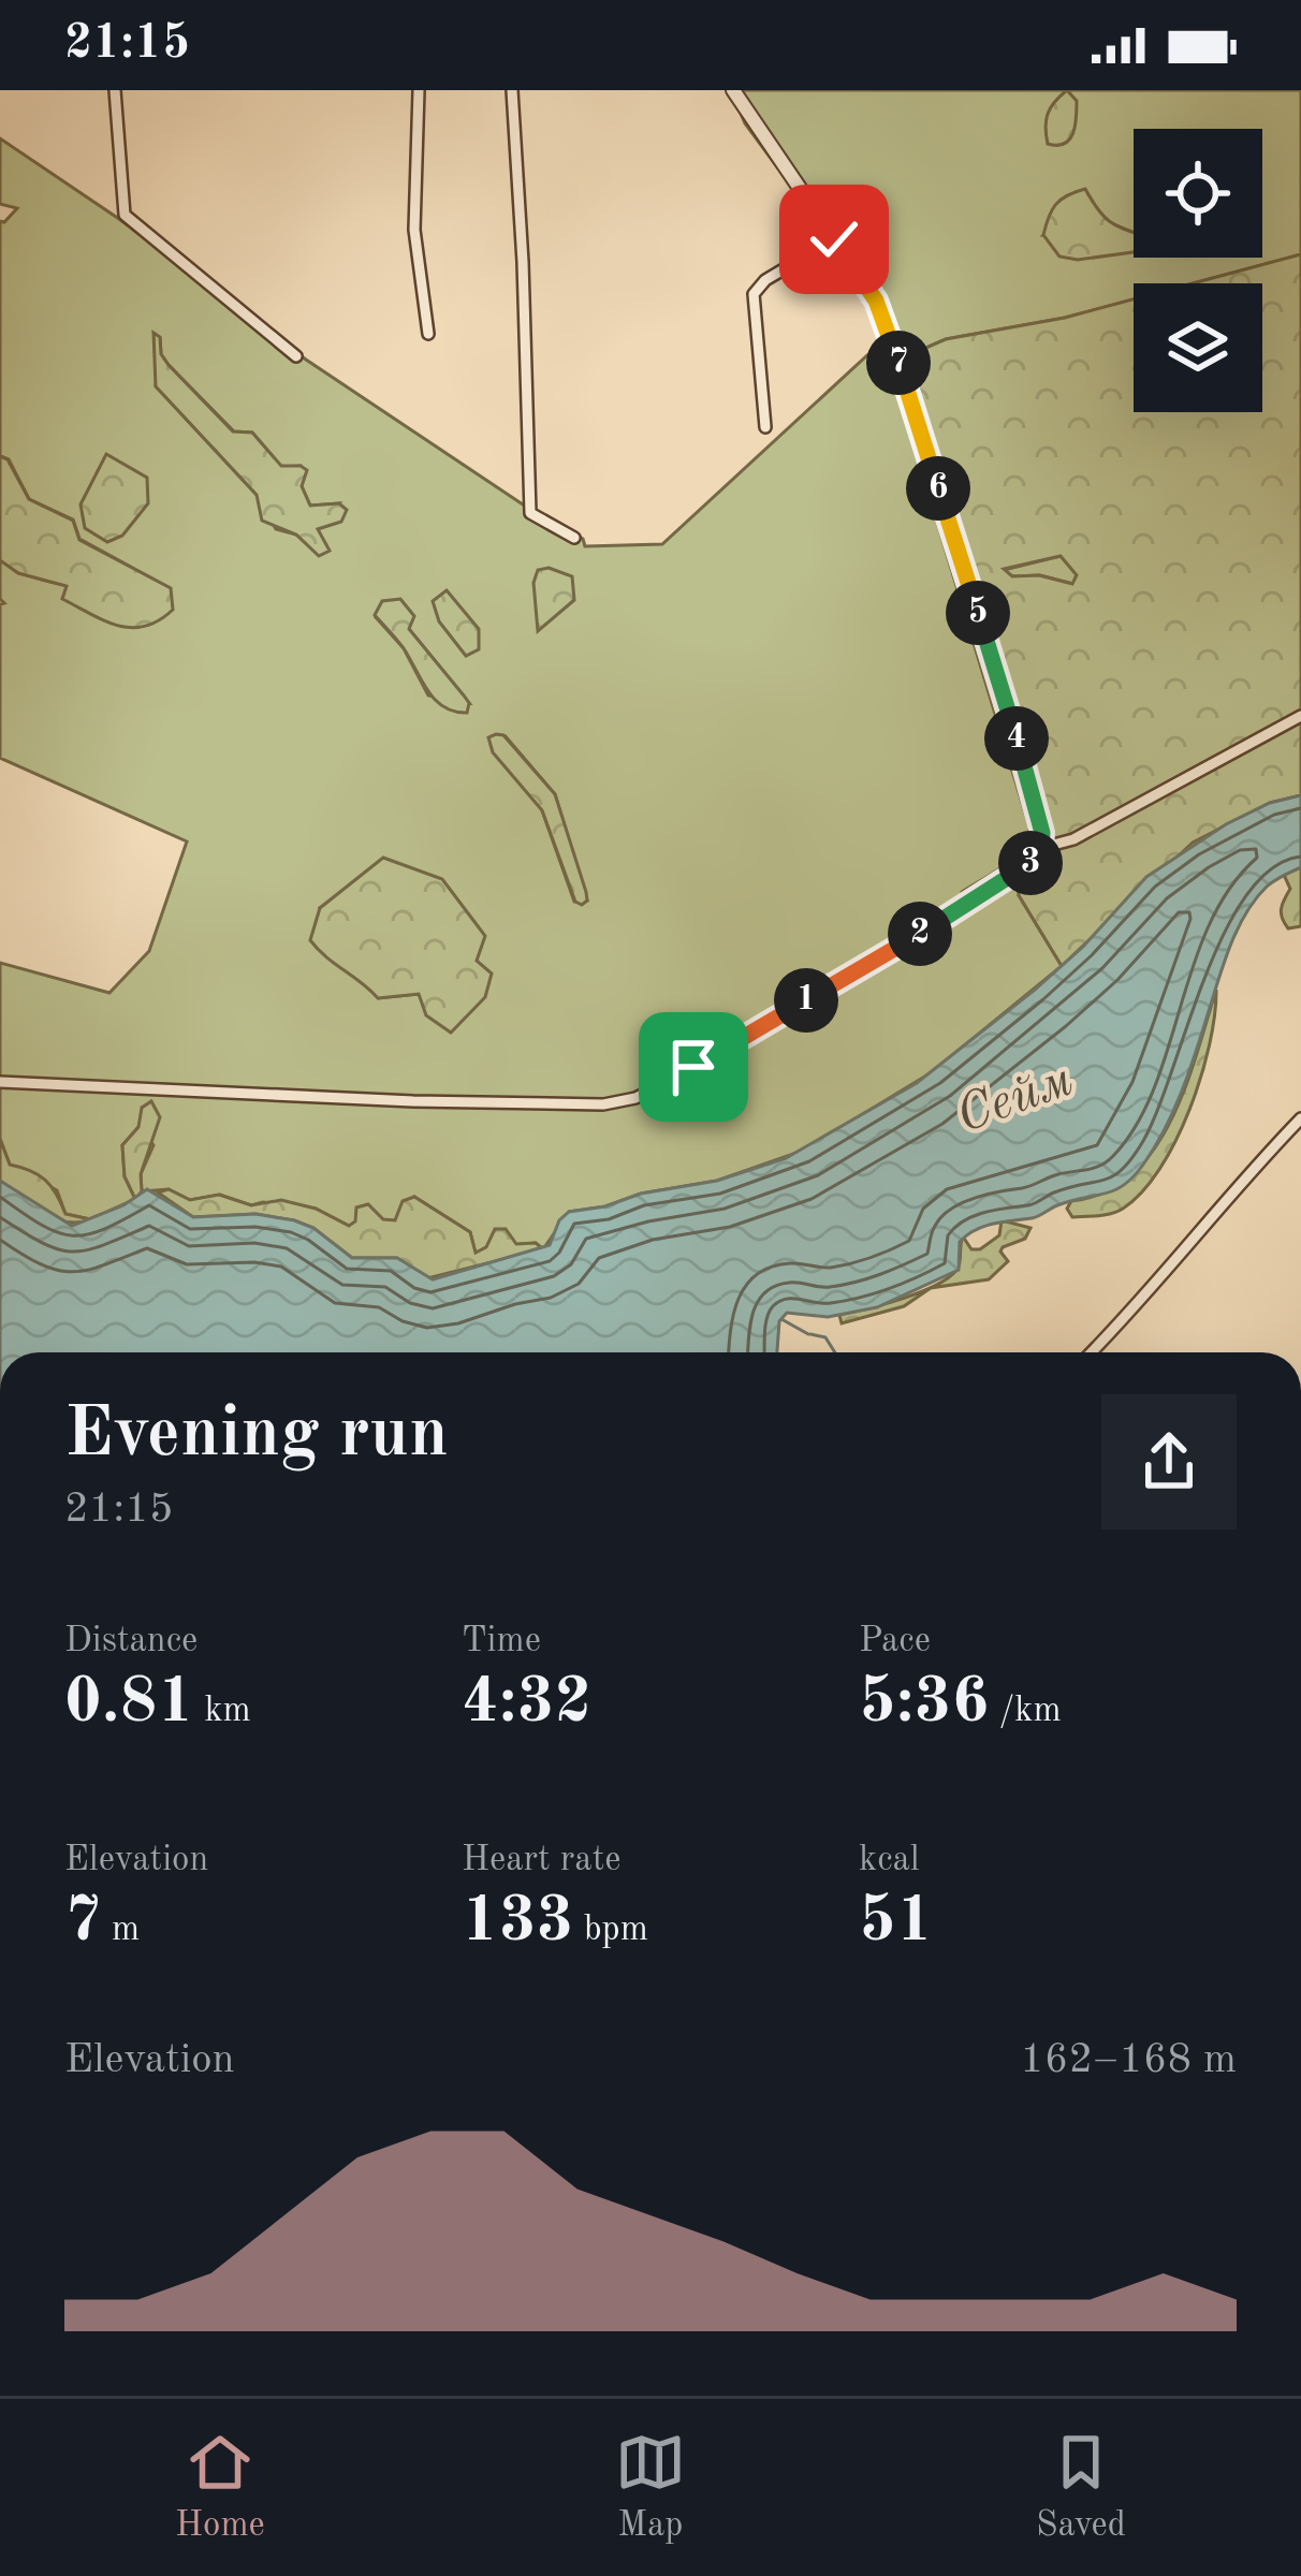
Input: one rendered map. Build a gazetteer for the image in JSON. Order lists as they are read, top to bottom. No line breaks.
{"water":["Сейм"],"page":{"status":"21:15","pins":["7","6","5","4","3","2","1"],"heading":["Evening run","21:15"],"stats":[["Distance","0.81 km"],["Time","4:32"],["Pace","5:36 /km"],["Elevation","7 m"],["Heart rate","133 bpm"],["kcal","51"]],"chart":["Elevation","162–168 m"],"tabs":["Home","Map","Saved"]}}
